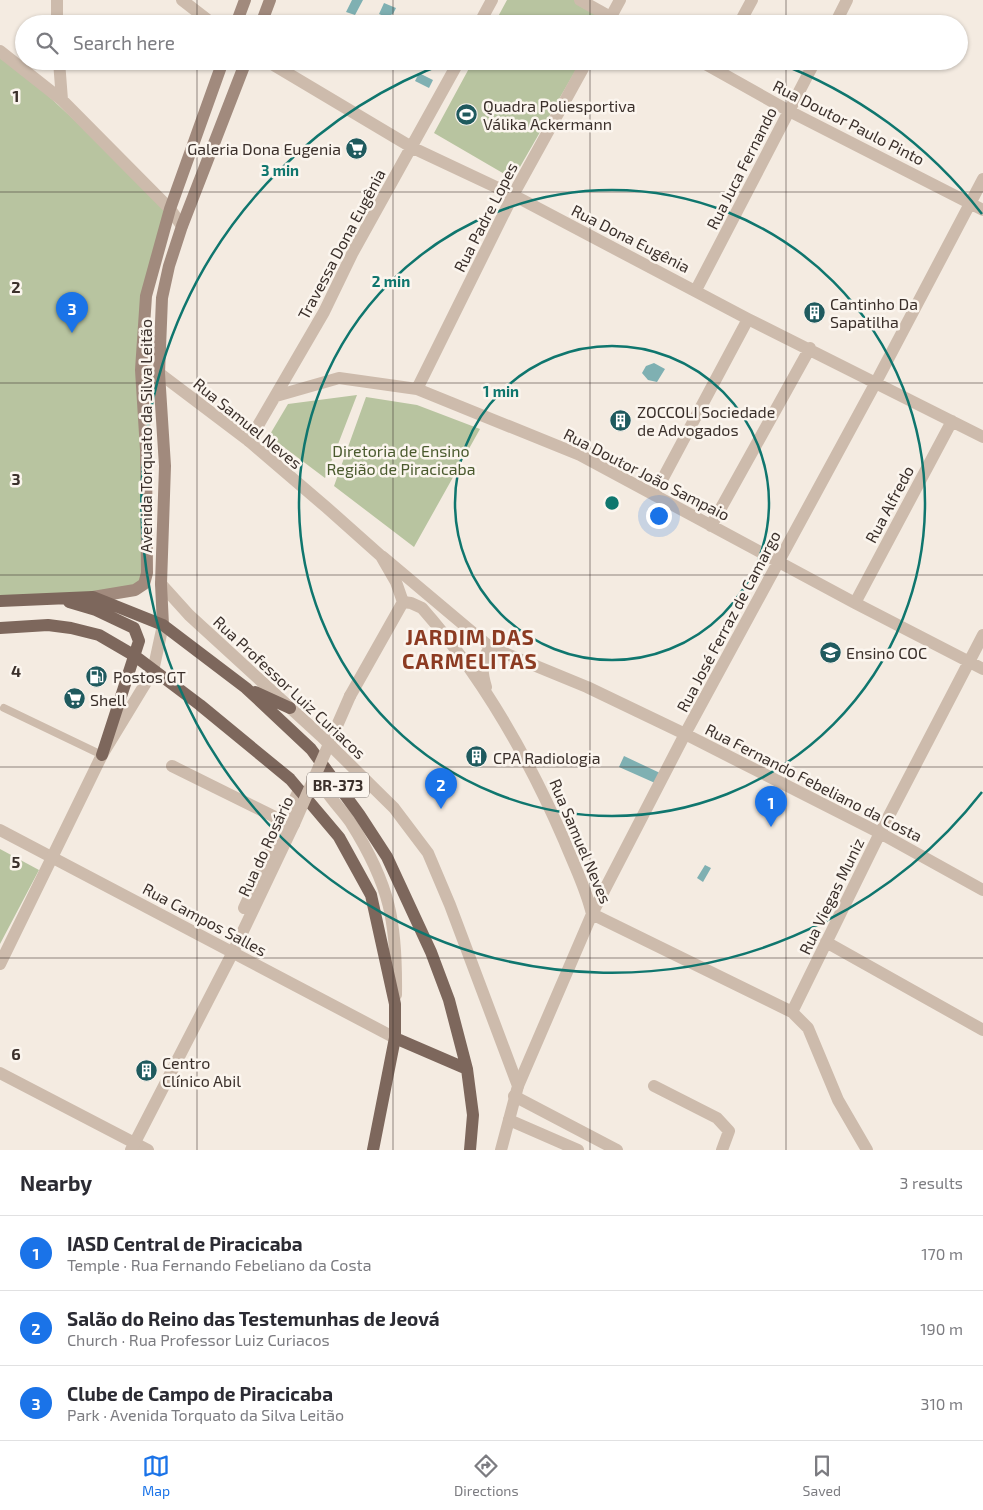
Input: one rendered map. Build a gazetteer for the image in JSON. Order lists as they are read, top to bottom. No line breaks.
{"streets":{"main road":["Avenida Torquato da Silva Leitão","BR-373"],"street":["Rua Doutor Paulo Pinto","Rua Juca Fernando","Rua Padre Lopes","Rua Dona Eugênia","Travessa Dona Eugênia","Rua Samuel Neves","Rua Doutor João Sampaio","Rua Alfredo","Rua José Ferraz de Camargo","Rua Professor Luiz Curiacos","Rua Fernando Febeliano da Costa","Rua do Rosário","Rua Viegas Muniz","Rua Campos Salles"]},"crossings":[["Rua Doutor Paulo Pinto","Rua Juca Fernando"],["Rua Doutor Paulo Pinto","Rua José Ferraz de Camargo"],["Rua Juca Fernando","Rua Dona Eugênia"],["Rua Padre Lopes","Rua Dona Eugênia"],["Rua Padre Lopes","Rua Doutor João Sampaio"],["Rua Dona Eugênia","Travessa Dona Eugênia"],["Rua Dona Eugênia","Rua Alfredo"],["Rua Dona Eugênia","Rua José Ferraz de Camargo"],["Travessa Dona Eugênia","Rua Samuel Neves"],["Travessa Dona Eugênia","Rua Doutor João Sampaio"],["Rua Samuel Neves","Avenida Torquato da Silva Leitão"],["Rua Samuel Neves","Rua José Ferraz de Camargo"],["Rua Samuel Neves","Rua Fernando Febeliano da Costa"],["Rua Samuel Neves","Rua do Rosário"],["Rua Samuel Neves","Rua Viegas Muniz"],["Avenida Torquato da Silva Leitão","Rua Professor Luiz Curiacos"],["Avenida Torquato da Silva Leitão","BR-373"],["Avenida Torquato da Silva Leitão","Rua Campos Salles"],["Rua Doutor João Sampaio","Rua Alfredo"],["Rua Doutor João Sampaio","Rua José Ferraz de Camargo"],["Rua Doutor João Sampaio","Rua Viegas Muniz"],["Rua José Ferraz de Camargo","Rua Professor Luiz Curiacos"],["Rua José Ferraz de Camargo","Rua Fernando Febeliano da Costa"],["Rua Fernando Febeliano da Costa","Rua Viegas Muniz"],["Rua do Rosário","Rua Campos Salles"]],"districts":["JARDIM DAS CARMELITAS"],"parks":["Diretoria de Ensino Região de Piracicaba"],"places":{"sports":["Quadra Poliesportiva Válika Ackermann"],"supermarket":["Galeria Dona Eugenia","Shell"],"building":["Cantinho Da Sapatilha","ZOCCOLI Sociedade de Advogados","CPA Radiologia","Centro Clínico Abil"],"school or university":["Ensino COC"],"fuel station":["Postos GT"]},"page":{"search":"Search here","pins":["3","2","1"],"heading":["Nearby","3 results"],"list":[{"mark":"1","name":"IASD Central de Piracicaba","note":"Temple · Rua Fernando Febeliano da Costa","value":"170 m"},{"mark":"2","name":"Salão do Reino das Testemunhas de Jeová","note":"Church · Rua Professor Luiz Curiacos","value":"190 m"},{"mark":"3","name":"Clube de Campo de Piracicaba","note":"Park · Avenida Torquato da Silva Leitão","value":"310 m"}],"nav":["Map","Directions","Saved"]},"grid":{"rows":["1","2","3","4","5","6"]},"rings":["3 min","2 min","1 min"]}
